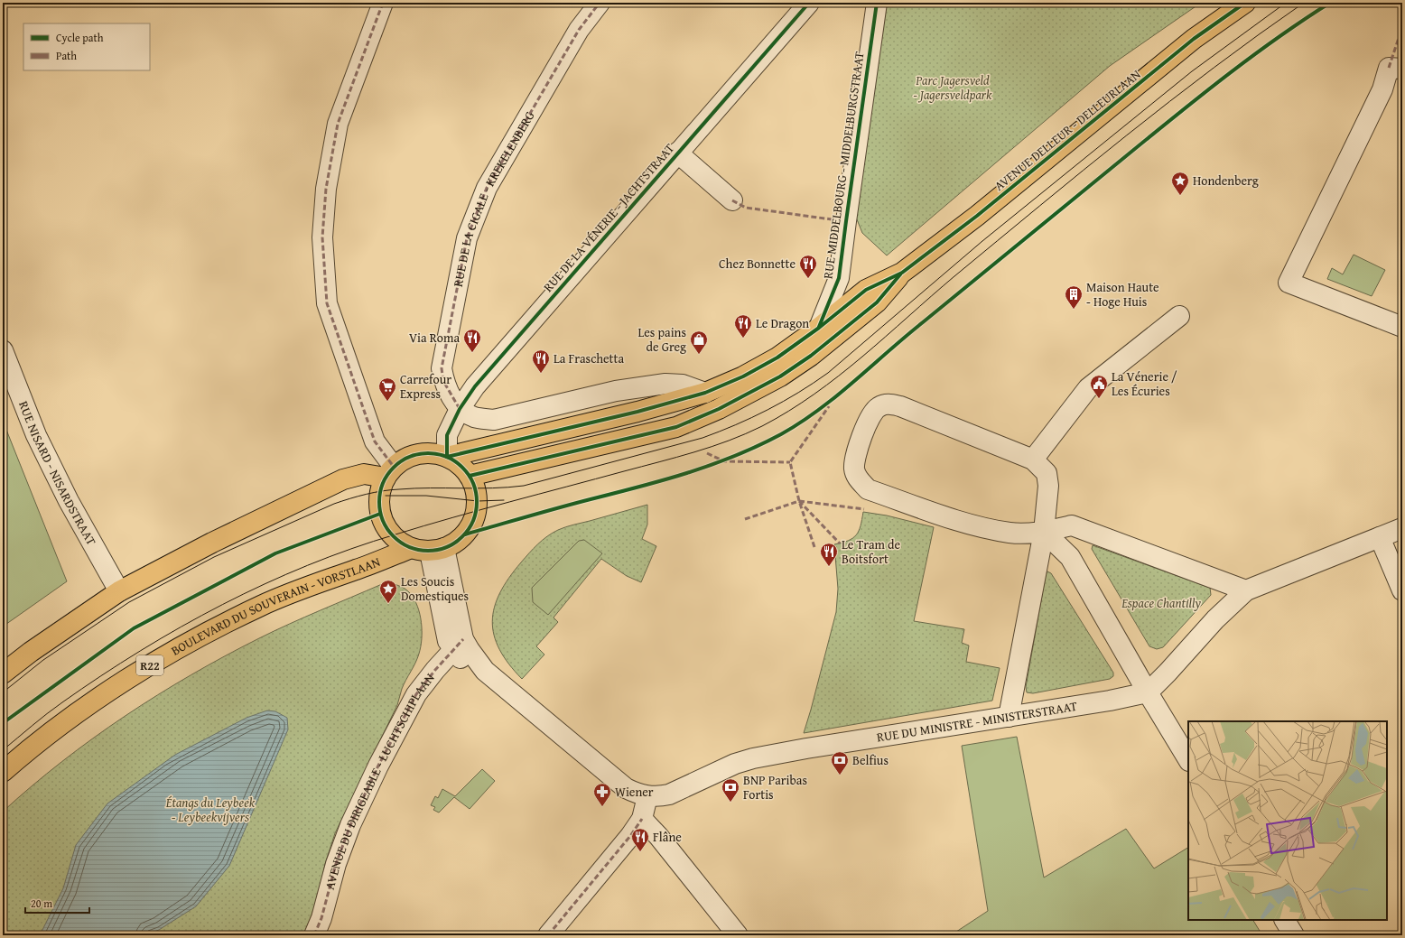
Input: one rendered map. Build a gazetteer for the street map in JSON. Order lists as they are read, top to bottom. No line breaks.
{"streets":{"main road":["AVENUE DELLEUR - DELLEURLAAN","BOULEVARD DU SOUVERAIN - VORSTLAAN","R22"],"street":["RUE MIDDELBOURG - MIDDELBURGSTRAAT","RUE DE LA CIGALE - KREKELENBERG","RUE DE LA VÉNERIE - JACHTSTRAAT","RUE NISARD - NISARDSTRAAT","RUE DU MINISTRE - MINISTERSTRAAT","AVENUE DU DIRIGEABLE - LUCHTSCHIPLAAN"]},"crossings":[["RUE DE LA CIGALE - KREKELENBERG","RUE DE LA VÉNERIE - JACHTSTRAAT"],["RUE DE LA VÉNERIE - JACHTSTRAAT","BOULEVARD DU SOUVERAIN - VORSTLAAN"],["RUE DE LA VÉNERIE - JACHTSTRAAT","R22"],["BOULEVARD DU SOUVERAIN - VORSTLAAN","R22"]],"parks":["Parc Jagersveld - Jagersveldpark","Espace Chantilly","Étangs du Leybeek - Leybeekvijvers"],"places":{"place":["Hondenberg","Les Soucis Domestiques"],"restaurant":["Chez Bonnette","Le Dragon","Via Roma","La Fraschetta","Le Tram de Boitsfort","Flâne"],"building":["Maison Haute - Hoge Huis"],"shop":["Les pains de Greg"],"public building":["La Vénerie / Les Écuries"],"supermarket":["Carrefour Express"],"bank":["Belfius","BNP Paribas Fortis"],"pharmacy":["Wiener"]},"legend":["Cycle path","Path"],"scale_bar":"20 m"}
